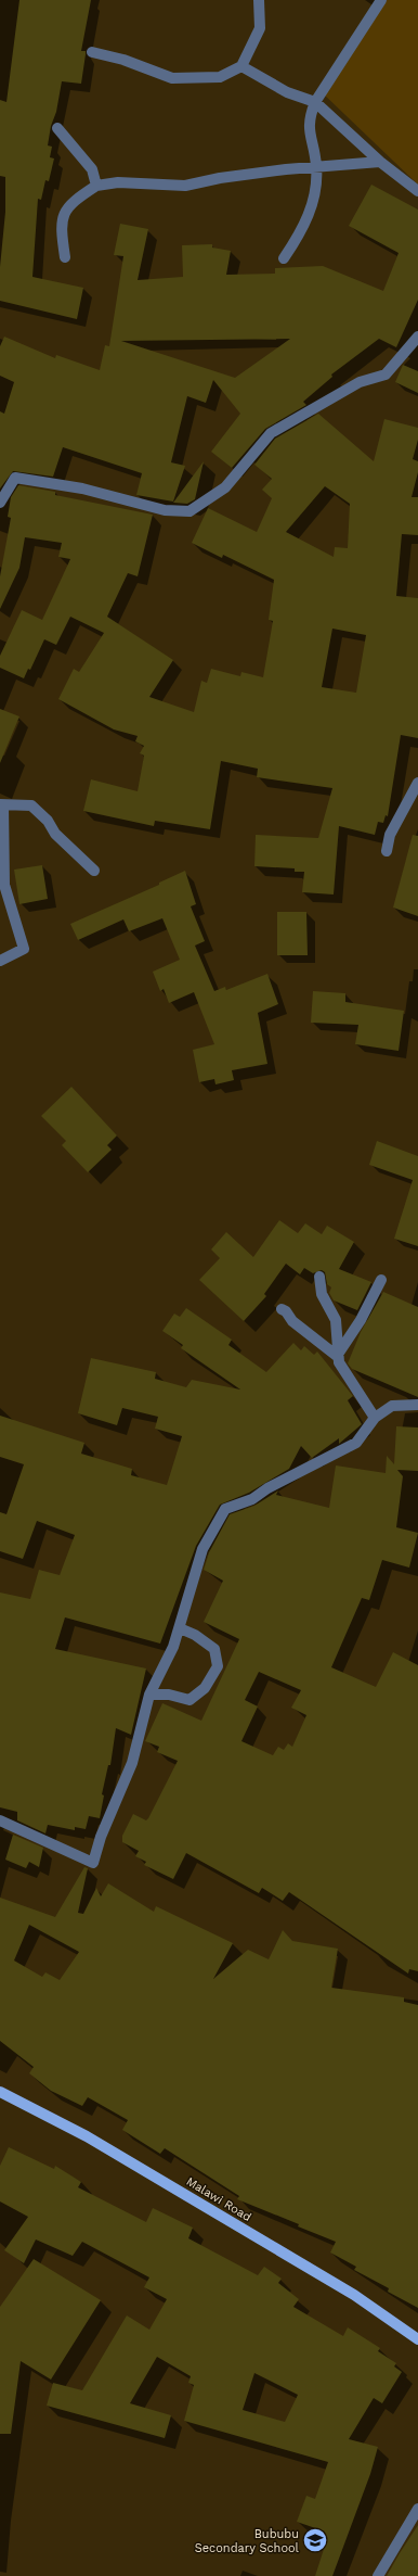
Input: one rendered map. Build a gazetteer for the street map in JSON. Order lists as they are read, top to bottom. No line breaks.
{"streets":{"main road":["Malawi Road"]},"places":{"school or university":["Bububu Secondary School"]}}
